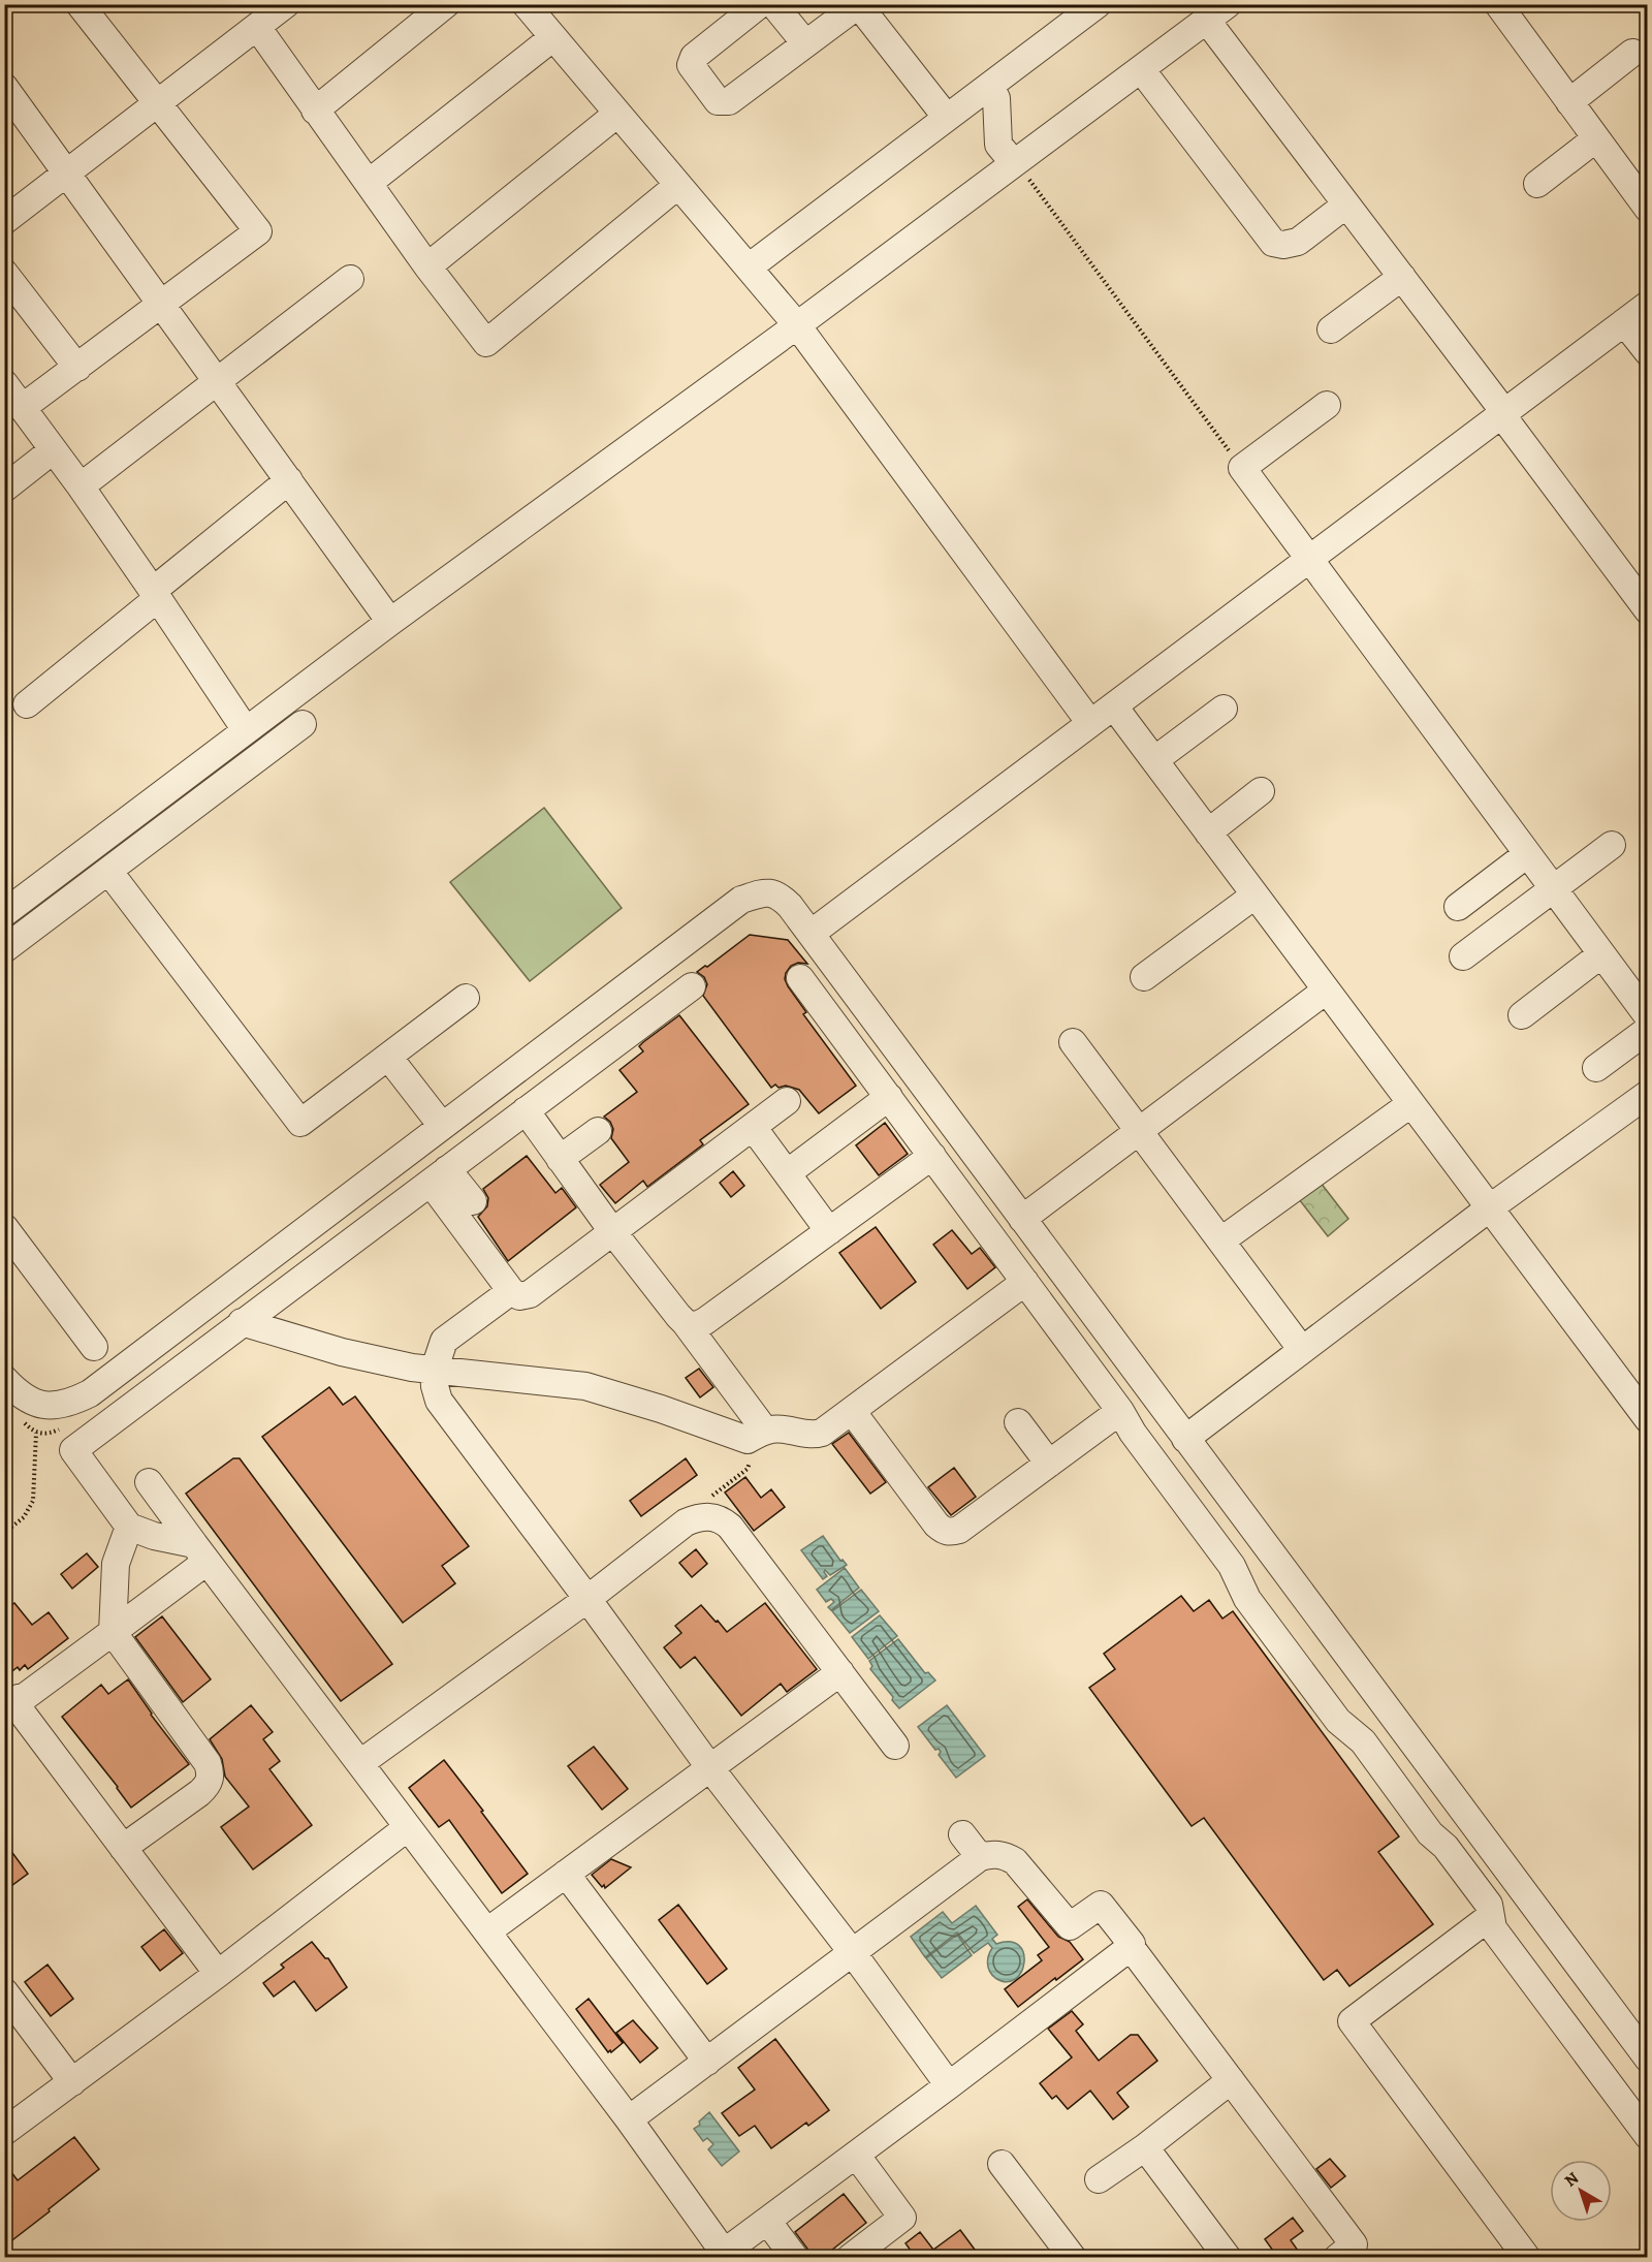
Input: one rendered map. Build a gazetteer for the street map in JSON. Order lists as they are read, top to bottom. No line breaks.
{"north":"top left"}
